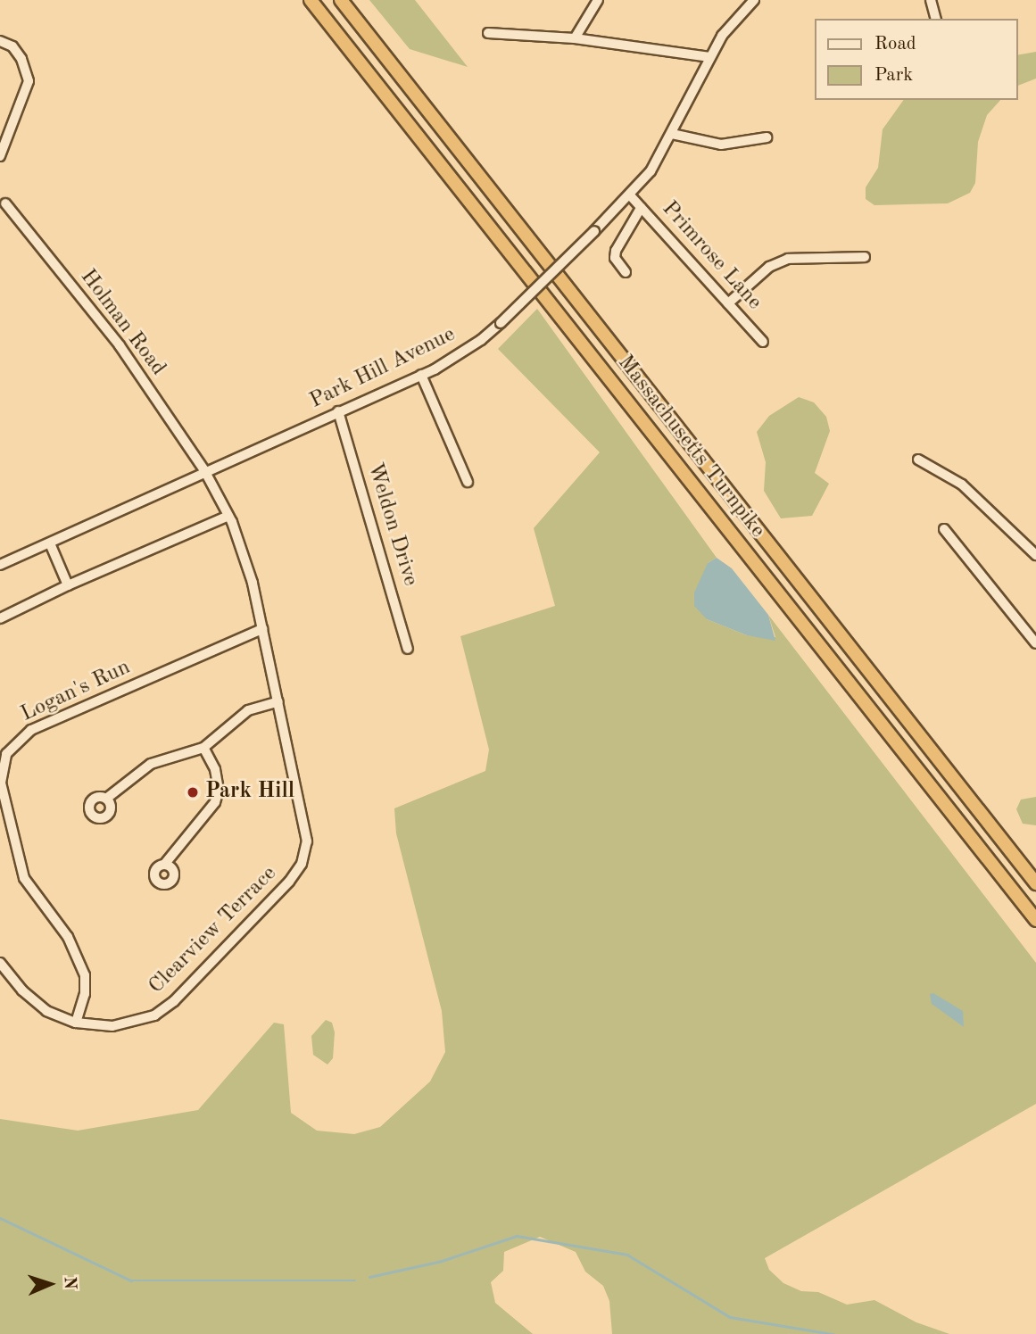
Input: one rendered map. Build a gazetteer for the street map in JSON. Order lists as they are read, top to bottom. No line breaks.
{"streets":{"highway":["Massachusetts Turnpike"],"street":["Primrose Lane","Holman Road","Park Hill Avenue","Weldon Drive","Logan's Run","Clearview Terrace"]},"crossings":[["Primrose Lane","Park Hill Avenue"],["Holman Road","Park Hill Avenue"],["Holman Road","Clearview Terrace"],["Park Hill Avenue","Weldon Drive"],["Park Hill Avenue","Clearview Terrace"],["Logan's Run","Clearview Terrace"]],"places":["Park Hill"],"legend":["Road","Park"],"north":"right"}
